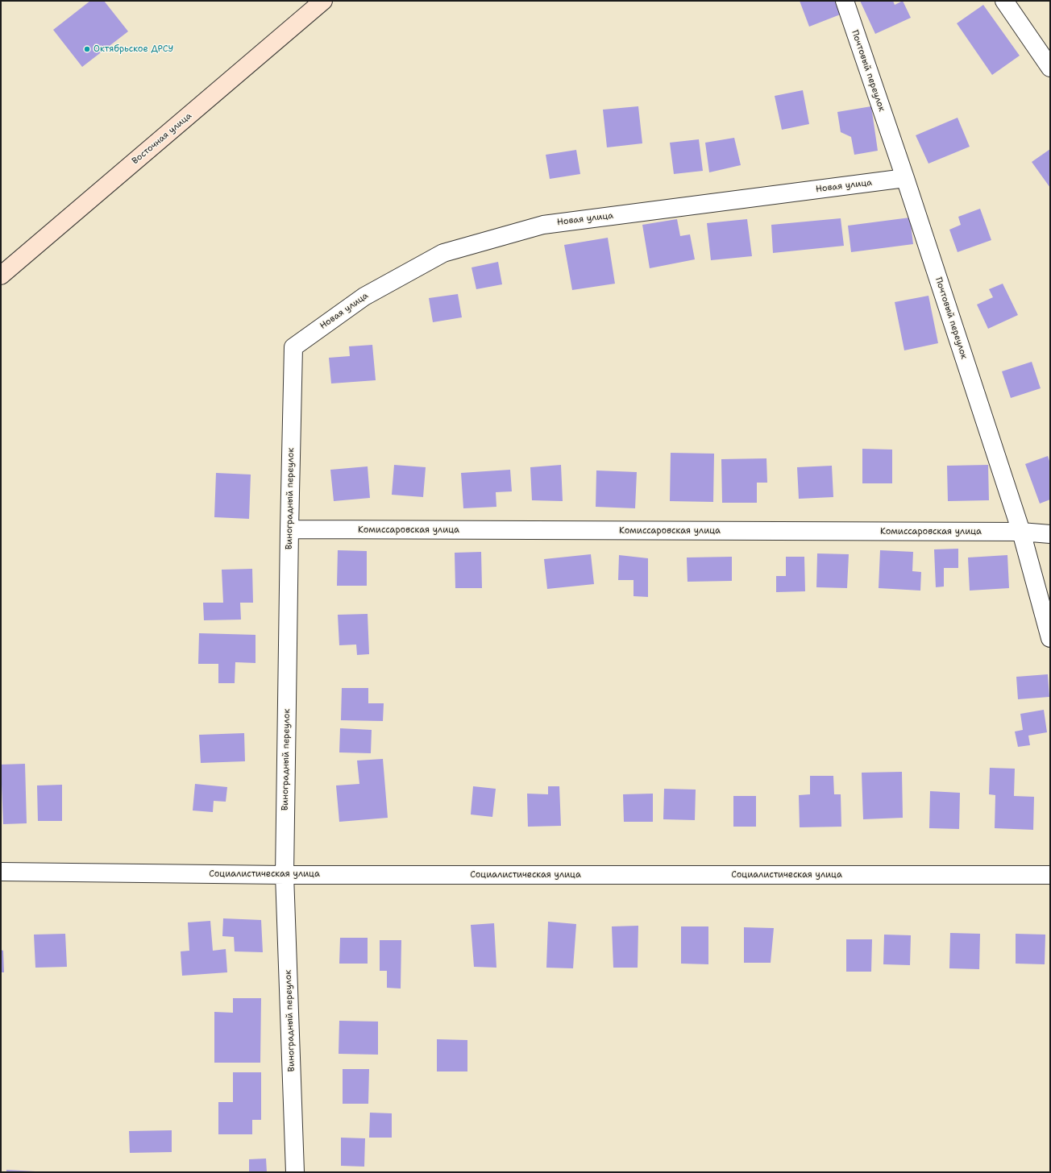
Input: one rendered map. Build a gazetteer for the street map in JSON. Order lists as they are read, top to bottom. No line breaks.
{"streets":{"street":["Почтовый переулок","Восточная улица","Новая улица","Виноградный переулок","Комиссаровская улица","Социалистическая улица"]},"crossings":[["Почтовый переулок","Новая улица"],["Почтовый переулок","Комиссаровская улица"],["Новая улица","Виноградный переулок"],["Виноградный переулок","Комиссаровская улица"],["Виноградный переулок","Социалистическая улица"]],"places":["Октябрьское ДРСУ"]}
